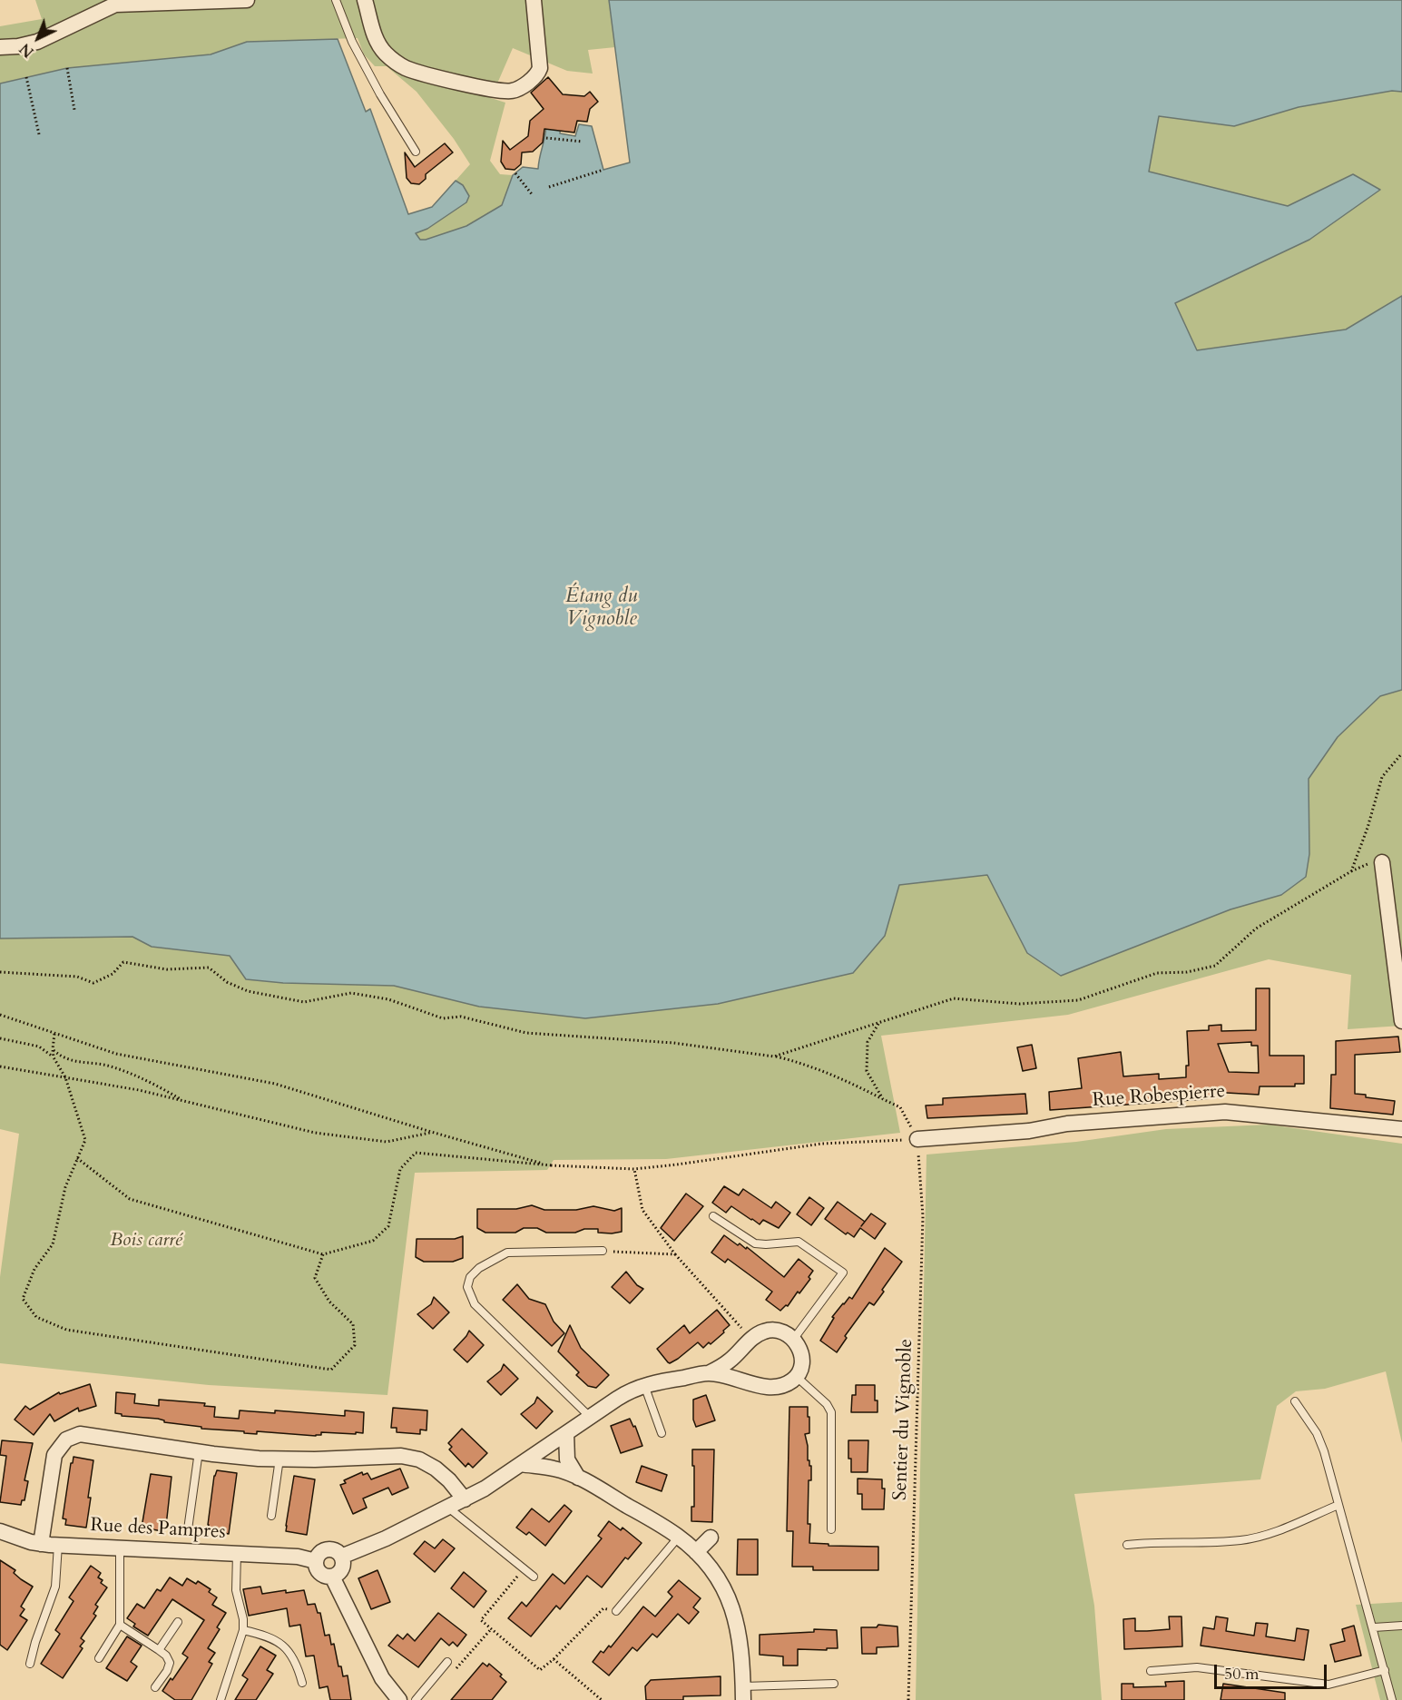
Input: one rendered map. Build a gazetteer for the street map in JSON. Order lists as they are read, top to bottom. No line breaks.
{"streets":{"street":["Rue Robespierre","Rue des Pampres"],"path":["Sentier du Vignoble"]},"crossings":[["Rue Robespierre","Sentier du Vignoble"]],"water":["Étang du Vignoble"],"parks":["Bois carré"],"scale_bar":"50 m","north":"bottom left"}
